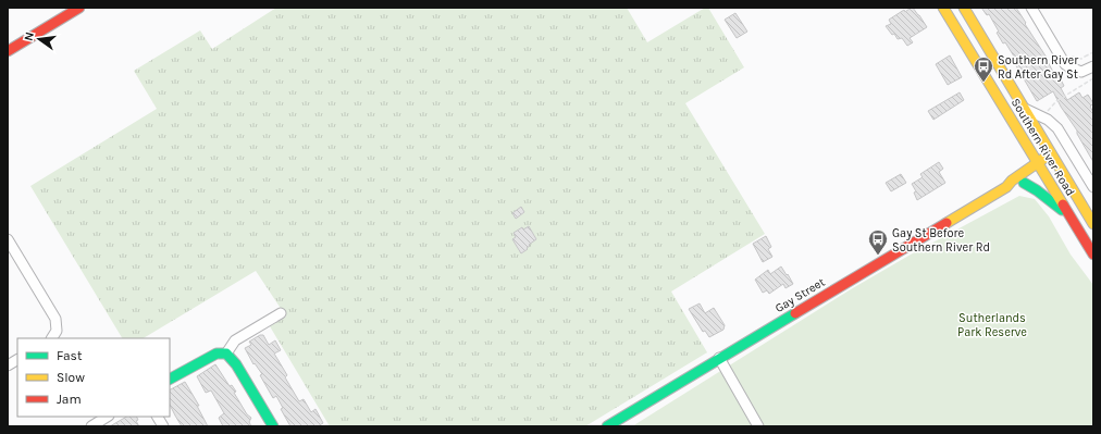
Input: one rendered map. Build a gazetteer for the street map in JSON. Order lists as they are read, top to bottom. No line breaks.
{"streets":{"main road":["Southern River Road","Gay Street"]},"crossings":[["Southern River Road","Gay Street"]],"parks":["Sutherlands Park Reserve"],"places":{"bus stop":["Southern River Rd After Gay St","Gay St Before Southern River Rd"]},"legend":["Fast","Slow","Jam"],"north":"left"}
